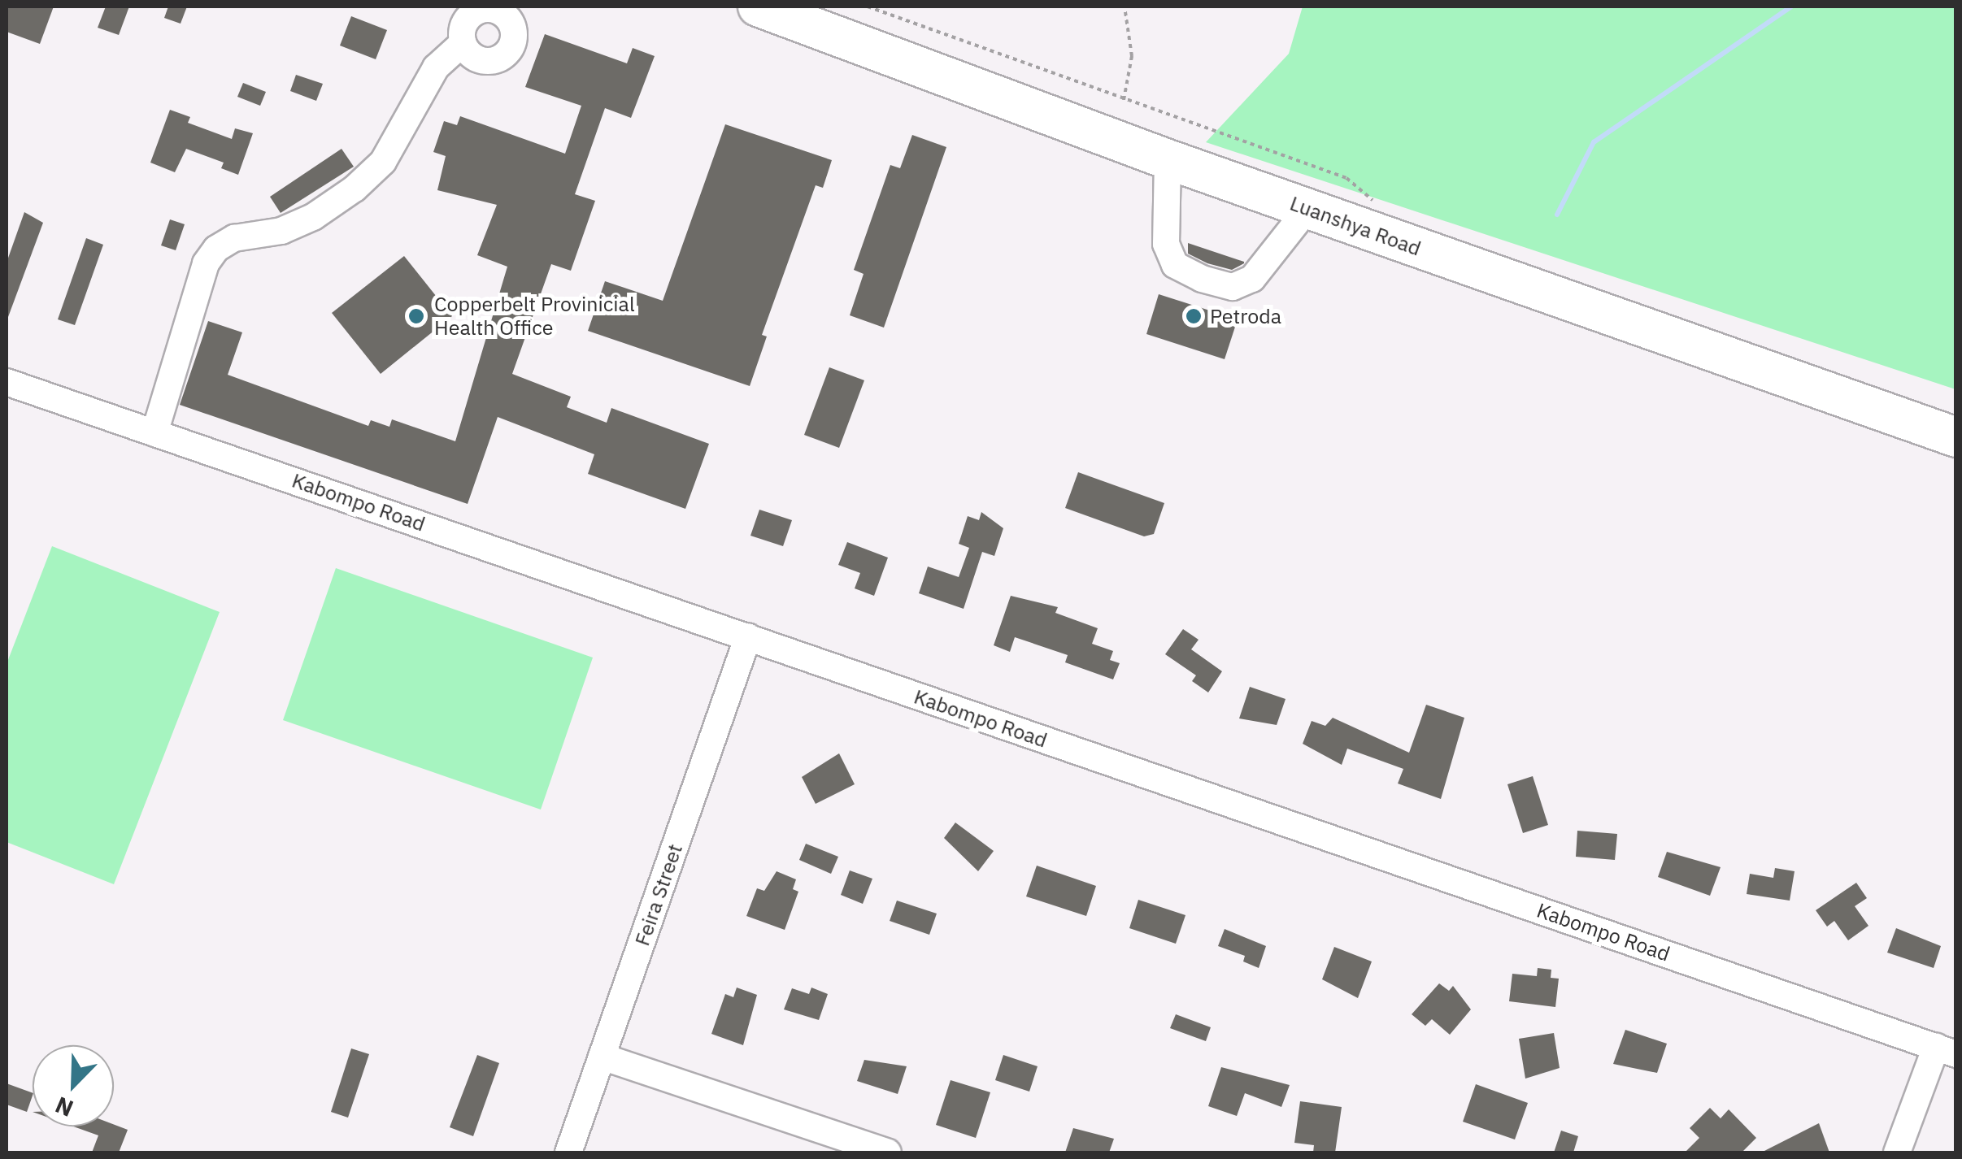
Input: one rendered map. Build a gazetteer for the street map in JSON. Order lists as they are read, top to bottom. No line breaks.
{"streets":{"highway":["Luanshya Road"],"street":["Kabompo Road","Feira Street"]},"crossings":[["Kabompo Road","Feira Street"]],"places":["Copperbelt Provinicial Health Office","Petroda"],"north":"bottom left"}
